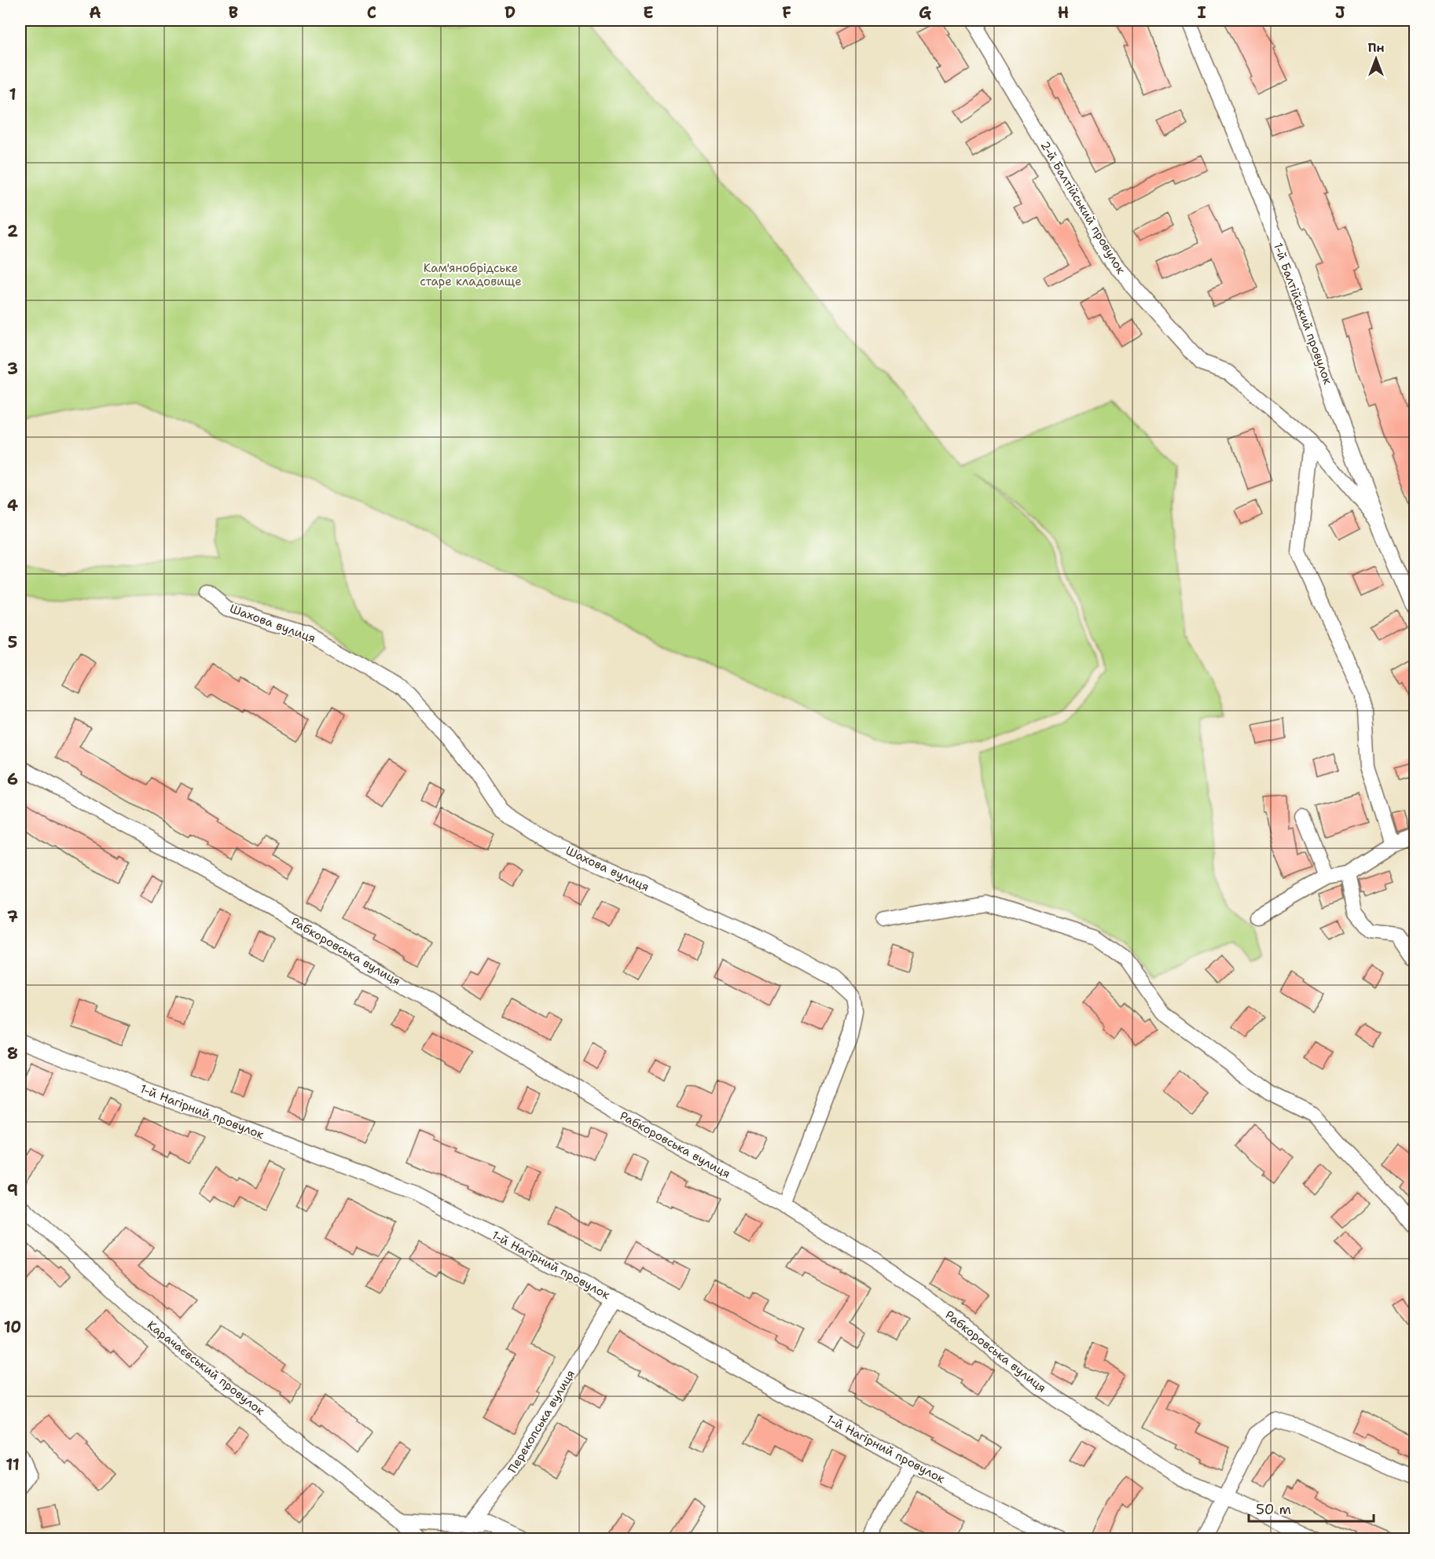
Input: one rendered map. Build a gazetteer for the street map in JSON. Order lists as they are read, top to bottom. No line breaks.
{"streets":{"street":["2-й Балтійський провулок","1-й Балтійський провулок","Шахова вулиця","Рабкоровська вулиця","1-й Нагірний провулок","Карачаєвський провулок","Перекопська вулиця"]},"crossings":[["2-й Балтійський провулок","1-й Балтійський провулок"],["Шахова вулиця","Рабкоровська вулиця"],["1-й Нагірний провулок","Перекопська вулиця"]],"parks":["Кам'янобрідське старе кладовище"],"scale_bar":"50 m","north":"top","grid":{"columns":["A","B","C","D","E","F","G","H","I","J"],"rows":["1","2","3","4","5","6","7","8","9","10","11"]}}
